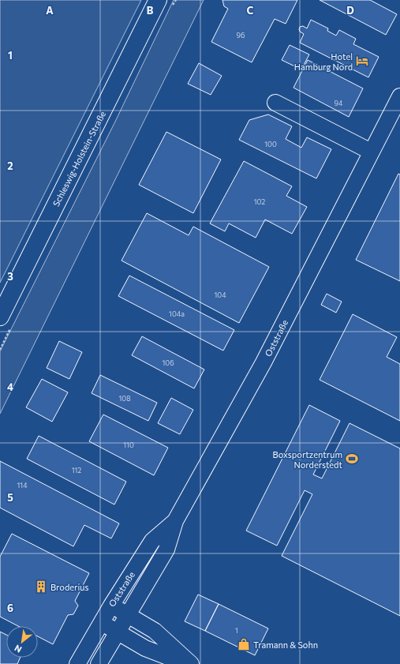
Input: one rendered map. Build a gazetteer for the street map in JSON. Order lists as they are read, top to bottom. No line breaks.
{"streets":{"main road":["Schleswig-Holstein-Straße"],"street":["Oststraße"]},"places":{"hotel":["Hotel Hamburg Nord"],"sports":["Boxsportzentrum Norderstedt"],"building":["Broderius"],"shop":["Tramann & Sohn"]},"house_numbers":["96","94","100","102","104","104a","106","108","110","112","114","1"],"north":"bottom left","grid":{"columns":["A","B","C","D"],"rows":["1","2","3","4","5","6"]}}
